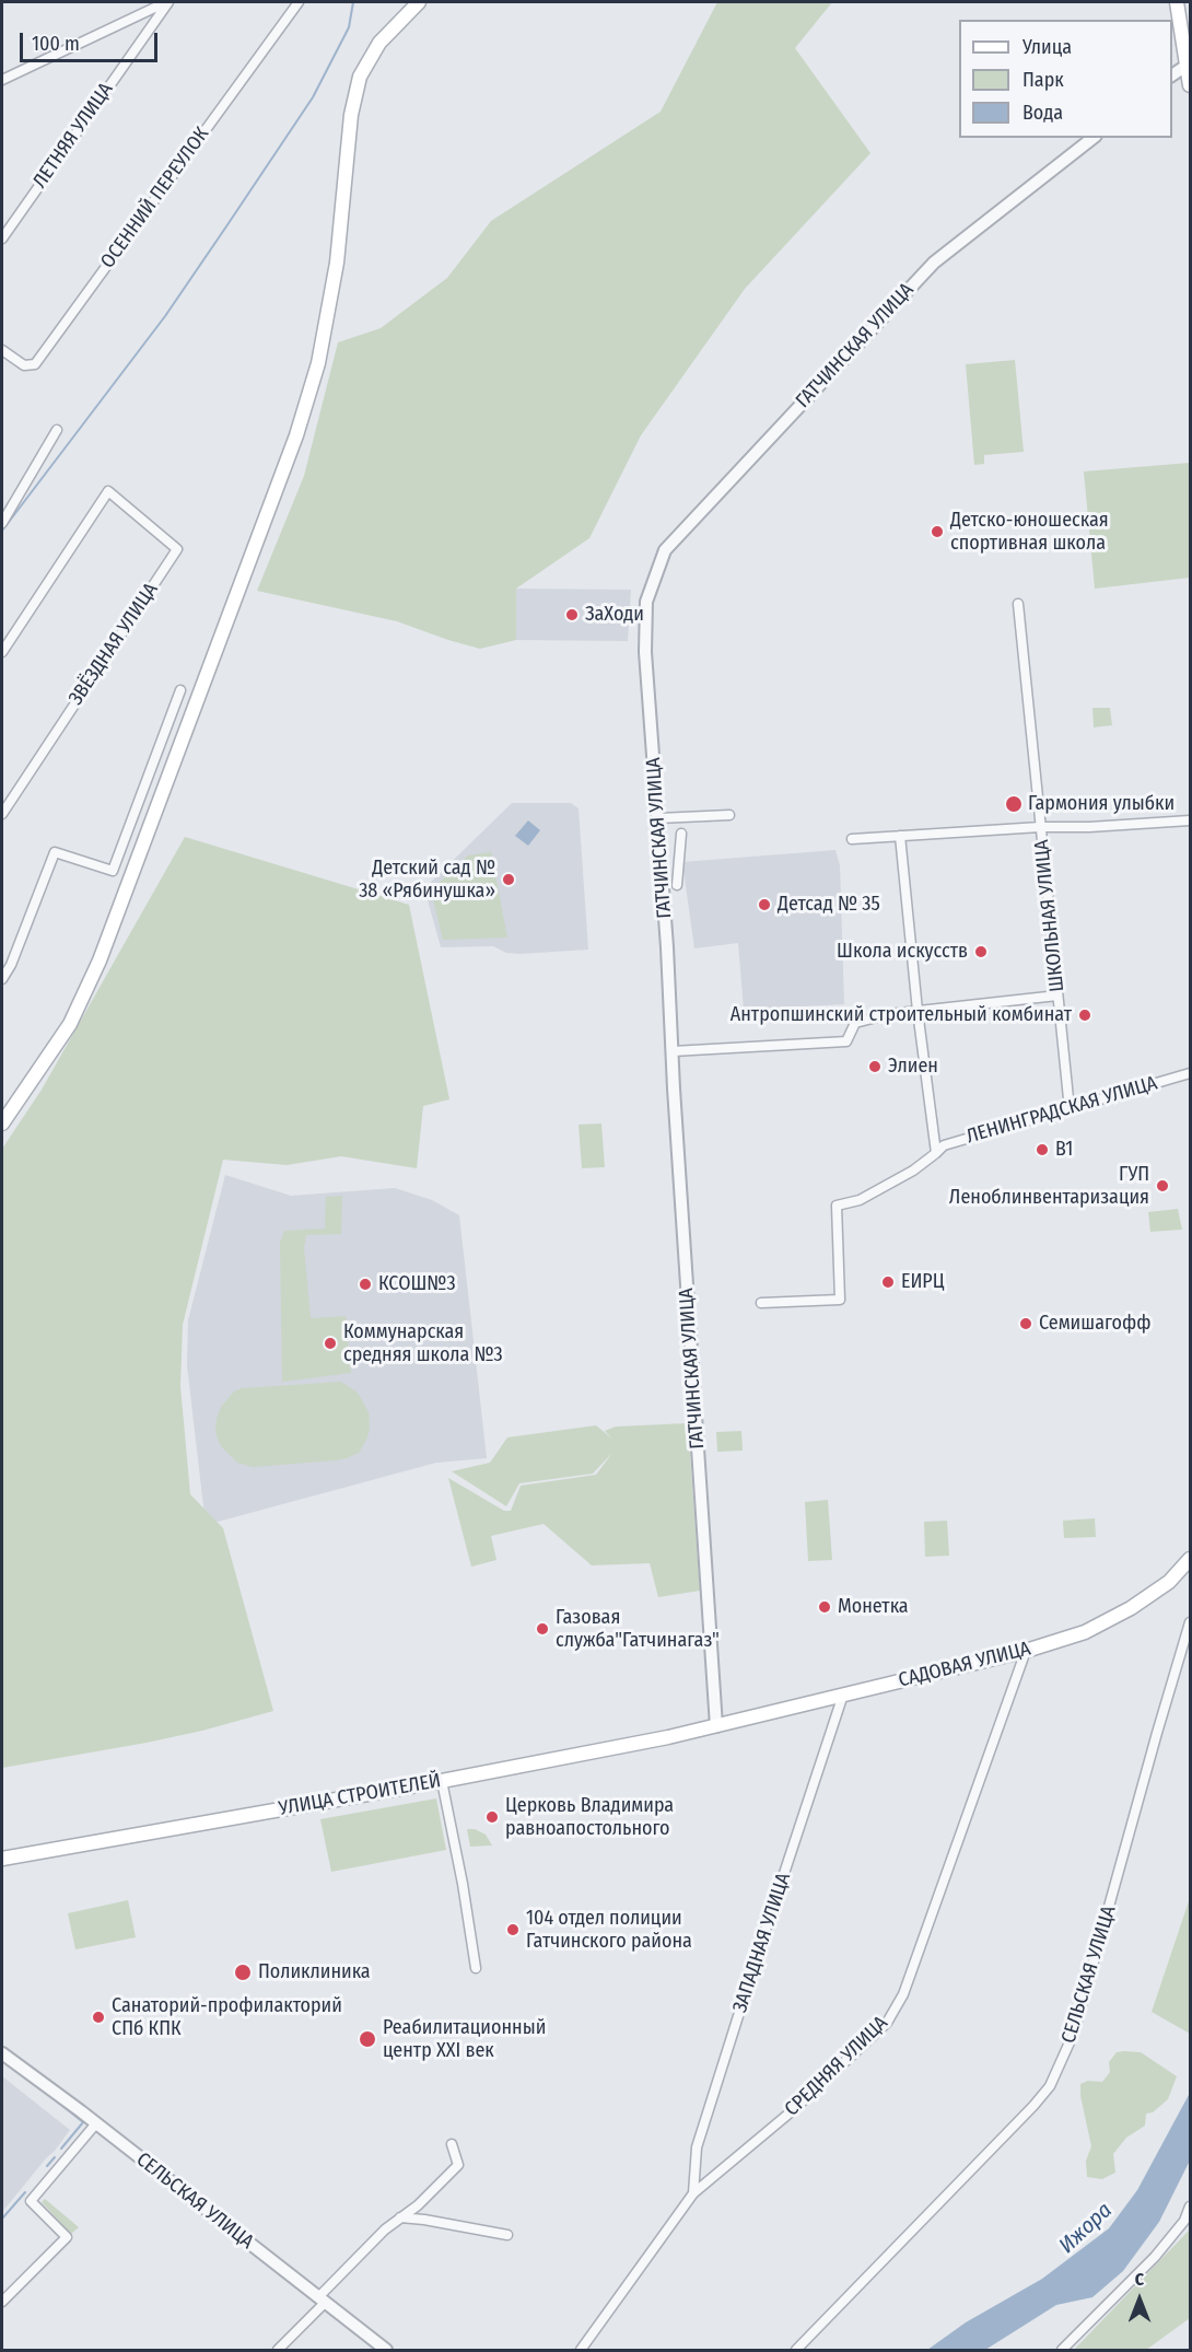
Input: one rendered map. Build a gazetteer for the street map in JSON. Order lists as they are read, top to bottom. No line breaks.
{"streets":{"main road":["САДОВАЯ УЛИЦА","УЛИЦА СТРОИТЕЛЕЙ"],"street":["ЛЕТНЯЯ УЛИЦА","ОСЕННИЙ ПЕРЕУЛОК","ГАТЧИНСКАЯ УЛИЦА","ЗВЁЗДНАЯ УЛИЦА","ШКОЛЬНАЯ УЛИЦА","ЛЕНИНГРАДСКАЯ УЛИЦА","ЗАПАДНАЯ УЛИЦА","СЕЛЬСКАЯ УЛИЦА","СРЕДНЯЯ УЛИЦА"]},"crossings":[["ГАТЧИНСКАЯ УЛИЦА","САДОВАЯ УЛИЦА"],["ГАТЧИНСКАЯ УЛИЦА","УЛИЦА СТРОИТЕЛЕЙ"],["ШКОЛЬНАЯ УЛИЦА","ЛЕНИНГРАДСКАЯ УЛИЦА"],["САДОВАЯ УЛИЦА","УЛИЦА СТРОИТЕЛЕЙ"],["САДОВАЯ УЛИЦА","ЗАПАДНАЯ УЛИЦА"],["САДОВАЯ УЛИЦА","СРЕДНЯЯ УЛИЦА"],["ЗАПАДНАЯ УЛИЦА","СРЕДНЯЯ УЛИЦА"]],"water":["Ижора"],"places":["Детско-юношеская спортивная школа","ЗаХоди","Гармония улыбки","Детский сад № 38 «Рябинушка»","Детсад № 35","Школа искусств","Антропшинский строительный комбинат","Элиен","B1","ГУП Леноблинвентаризация","ЕИРЦ","КСОШ№3","Семишагофф","Коммунарская средняя школа №3","Монетка","Газовая служба\"Гатчинагаз\"","Церковь Владимира равноапостольного","104 отдел полиции Гатчинского района","Поликлиника","Санаторий-профилакторий СПб КПК","Реабилитационный центр ХХI век"],"legend":["Улица","Парк","Вода"],"scale_bar":"100 m","north":"top"}
